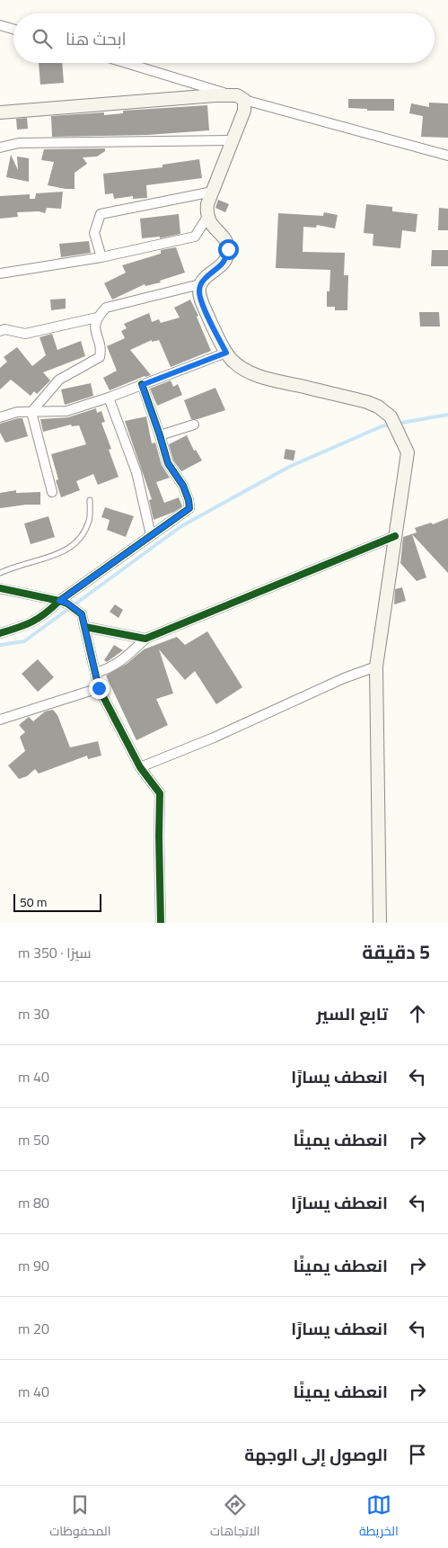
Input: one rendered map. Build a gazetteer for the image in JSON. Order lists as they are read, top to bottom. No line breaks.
{"scale_bar":"50 m","page":{"search":"ابحث هنا","scale":"50 m","heading":["5 دقيقة","سيرًا · 350 m"],"list":[["تابع السير","30 m"],["انعطف يسارًا","40 m"],["انعطف يمينًا","50 m"],["انعطف يسارًا","80 m"],["انعطف يمينًا","90 m"],["انعطف يسارًا","20 m"],["انعطف يمينًا","40 m"],"الوصول إلى الوجهة"],"nav":["الخريطة","الاتجاهات","المحفوظات"]}}
